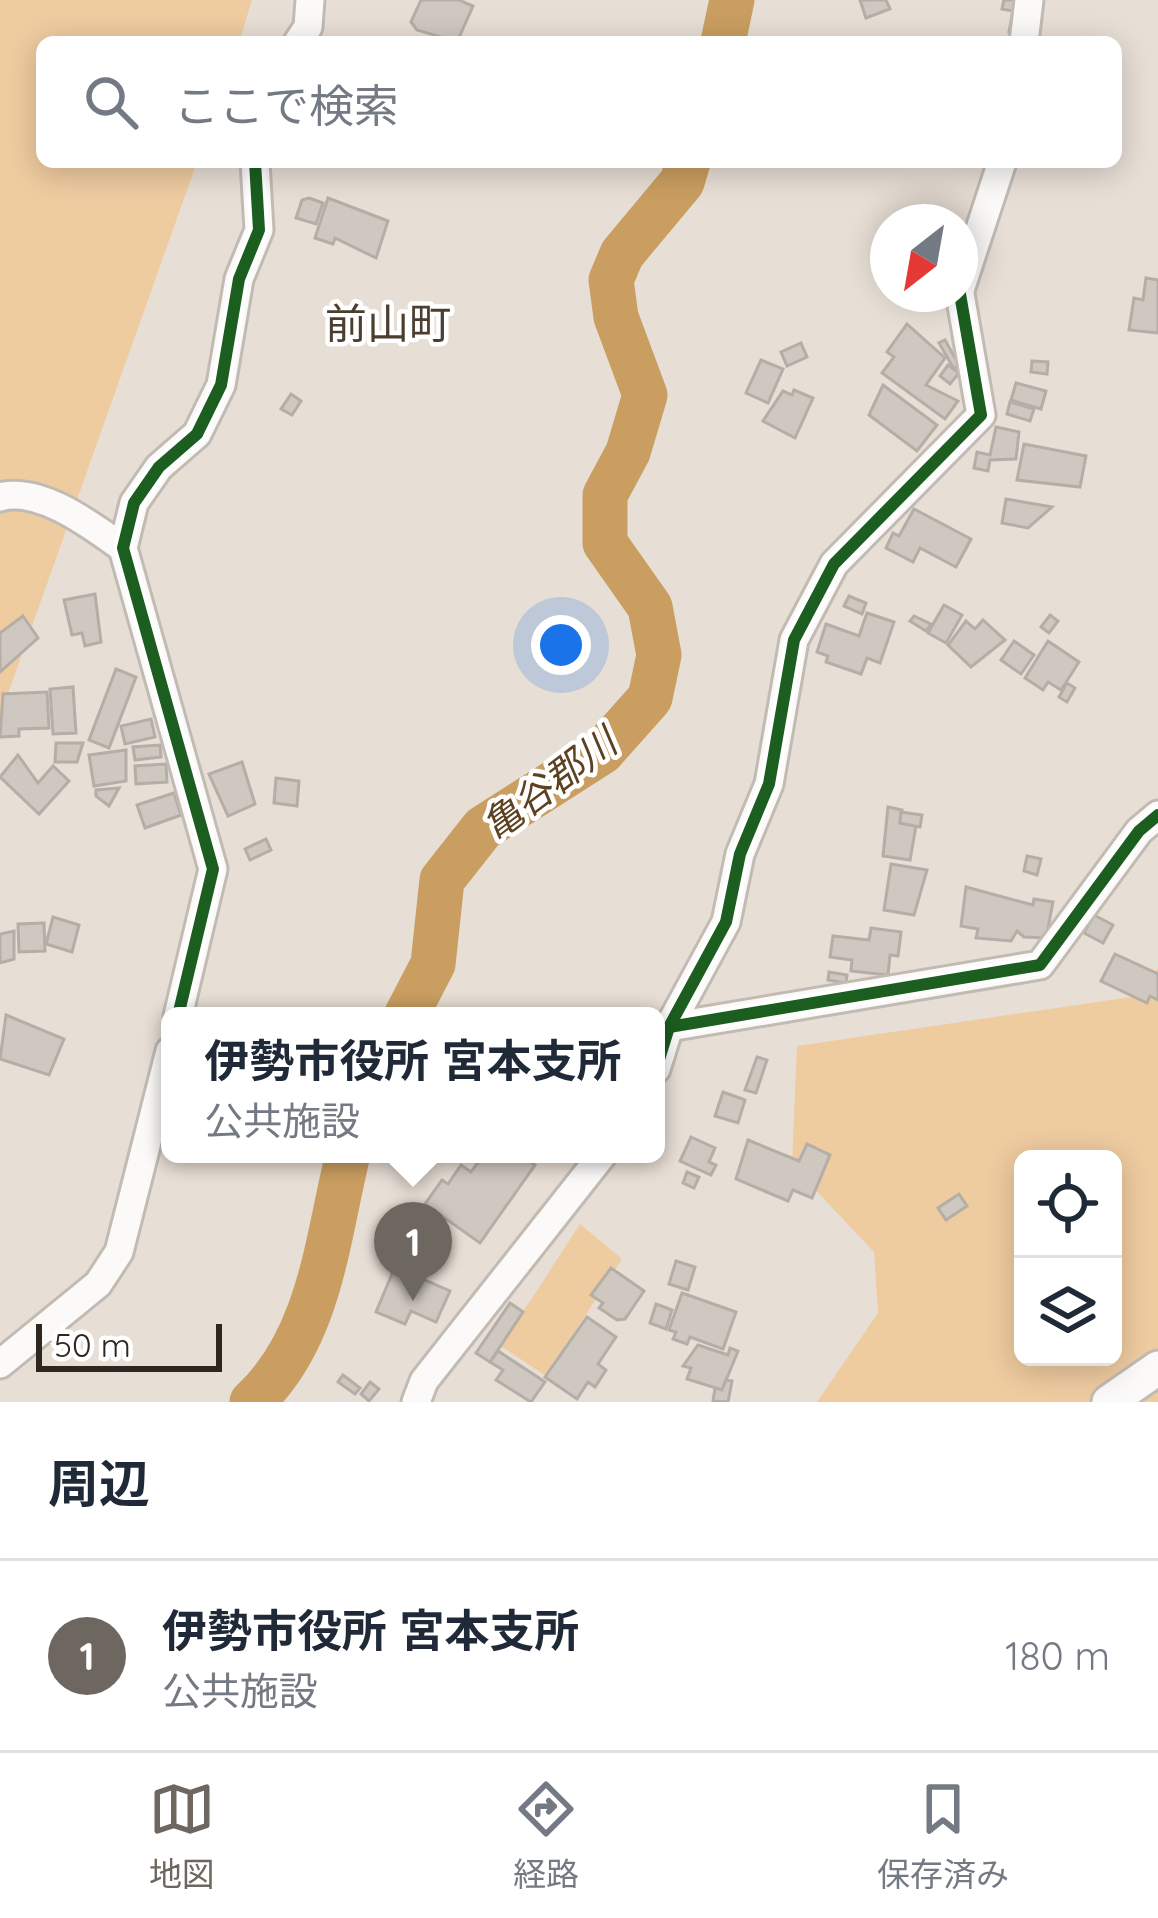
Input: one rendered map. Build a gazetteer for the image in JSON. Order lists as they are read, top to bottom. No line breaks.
{"districts":["前山町"],"water":["亀谷郡川"],"scale_bar":"50 m","north":"bottom left","page":{"search":"ここで検索","popup":["伊勢市役所 宮本支所","公共施設"],"pins":"1","scale":"50 m","heading":"周辺","list":[{"mark":"1","name":"伊勢市役所 宮本支所","note":"公共施設","value":"180 m"}],"nav":["地図","経路","保存済み"]}}
